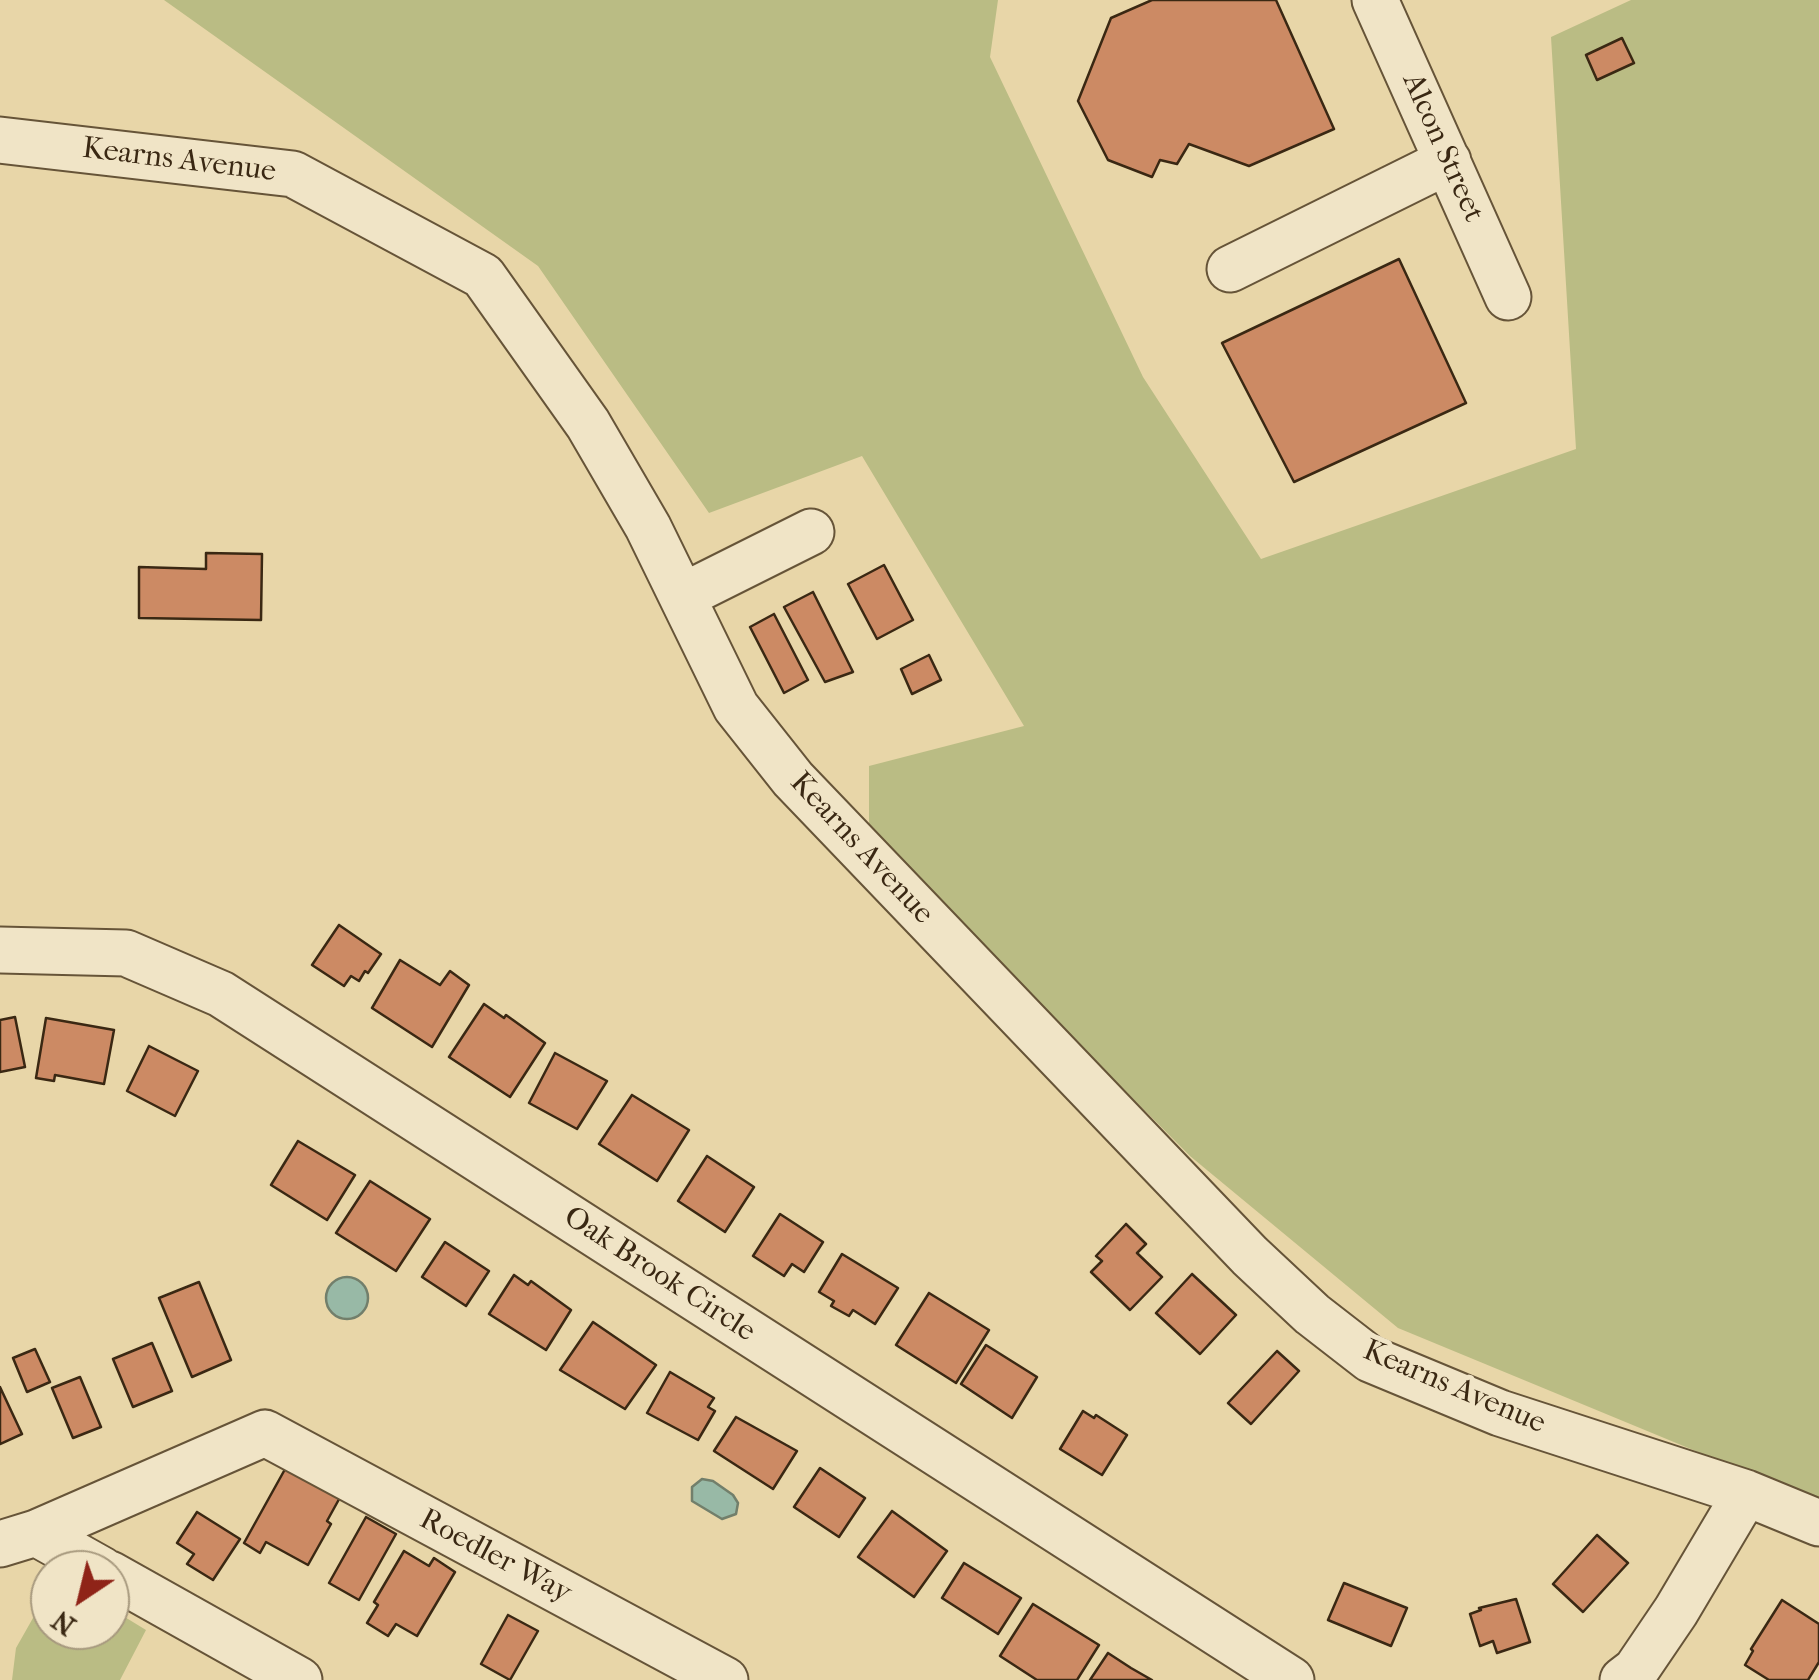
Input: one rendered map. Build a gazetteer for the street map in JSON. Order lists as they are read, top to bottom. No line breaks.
{"streets":{"street":["Alcon Street","Kearns Avenue","Oak Brook Circle","Roedler Way"]},"north":"bottom left"}
